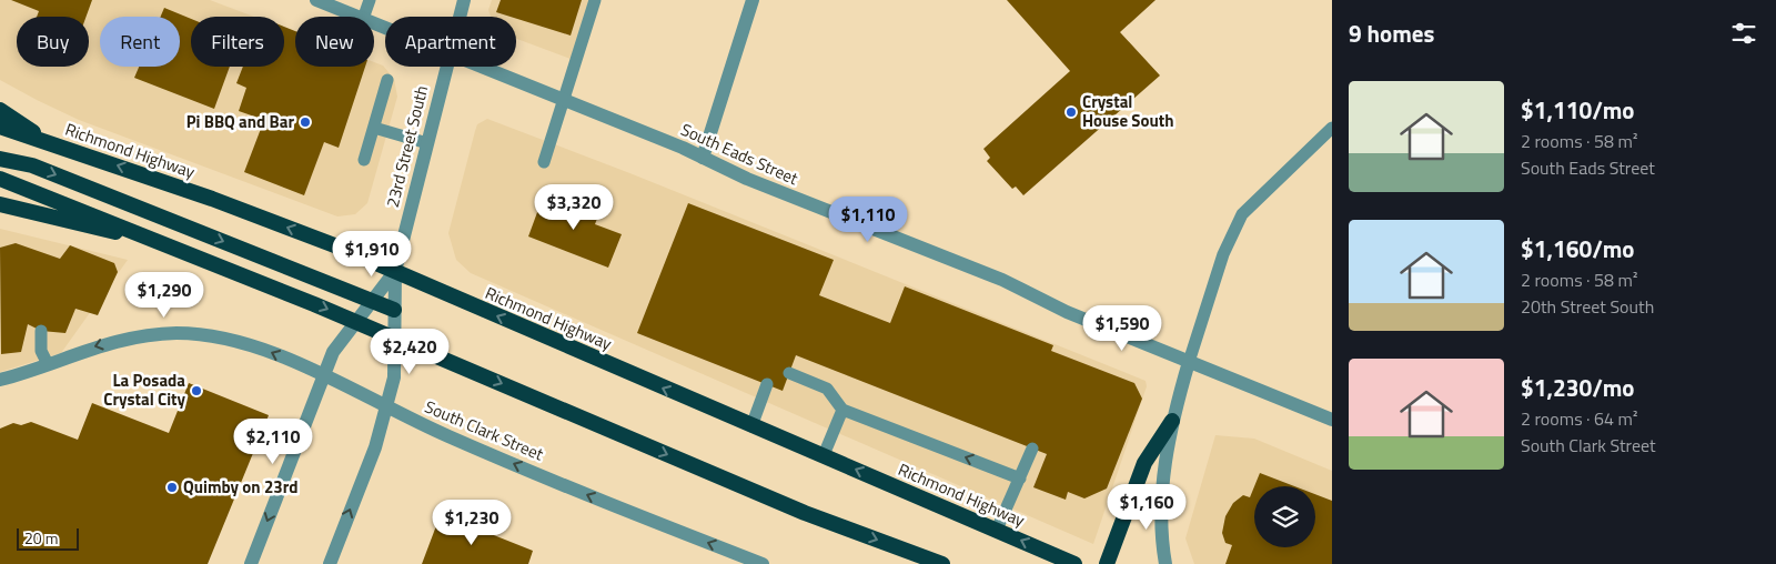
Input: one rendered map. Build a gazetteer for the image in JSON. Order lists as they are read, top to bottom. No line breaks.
{"streets":{"highway":["Richmond Highway"],"street":["23rd Street South","South Eads Street","South Clark Street"]},"crossings":[["23rd Street South","Richmond Highway"],["23rd Street South","South Clark Street"]],"one_way":["South Clark Street"],"places":["Crystal House South","Pi BBQ and Bar","La Posada Crystal City","Quimby on 23rd"],"scale_bar":"20 m","page":{"heading":"9 homes","chip":["Buy","Rent","Filters","New","Apartment"],"list":[{"name":"$1,110/mo","note":"2 rooms · 58 m² · South Eads Street"},{"name":"$1,160/mo","note":"2 rooms · 58 m² · 20th Street South"},{"name":"$1,230/mo","note":"2 rooms · 64 m² · South Clark Street"}],"price":["$3,320","$1,110","$1,910","$1,290","$1,590","$2,420","$2,110","$1,160","$1,230"],"scale":"20 m"}}
